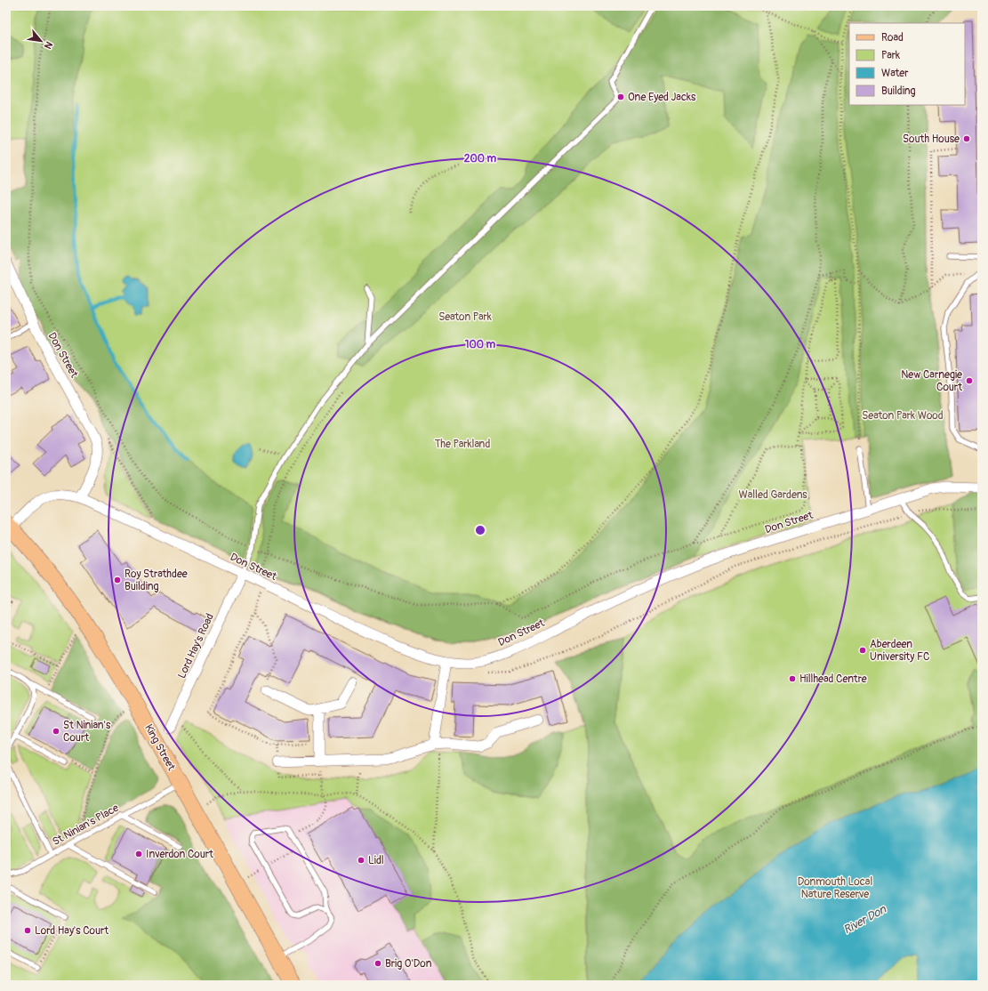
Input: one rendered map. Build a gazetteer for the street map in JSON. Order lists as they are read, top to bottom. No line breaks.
{"streets":{"main road":["King Street"],"street":["Don Street","Lord Hay's Road"],"lane":["St Ninian's Place"]},"crossings":[["Don Street","Lord Hay's Road"],["Don Street","King Street"],["King Street","St Ninian's Place"]],"water":["River Don"],"parks":["Seaton Park","Seaton Park Wood","The Parkland","Walled Gardens","Donmouth Local Nature Reserve"],"places":["One Eyed Jacks","South House","New Carnegie Court","Roy Strathdee Building","Aberdeen University FC","Hillhead Centre","St Ninian's Court","Inverdon Court","Lidl","Lord Hay's Court","Brig O'Don"],"legend":["Road","Park","Water","Building"],"north":"bottom right","rings":["200 m","100 m"]}
